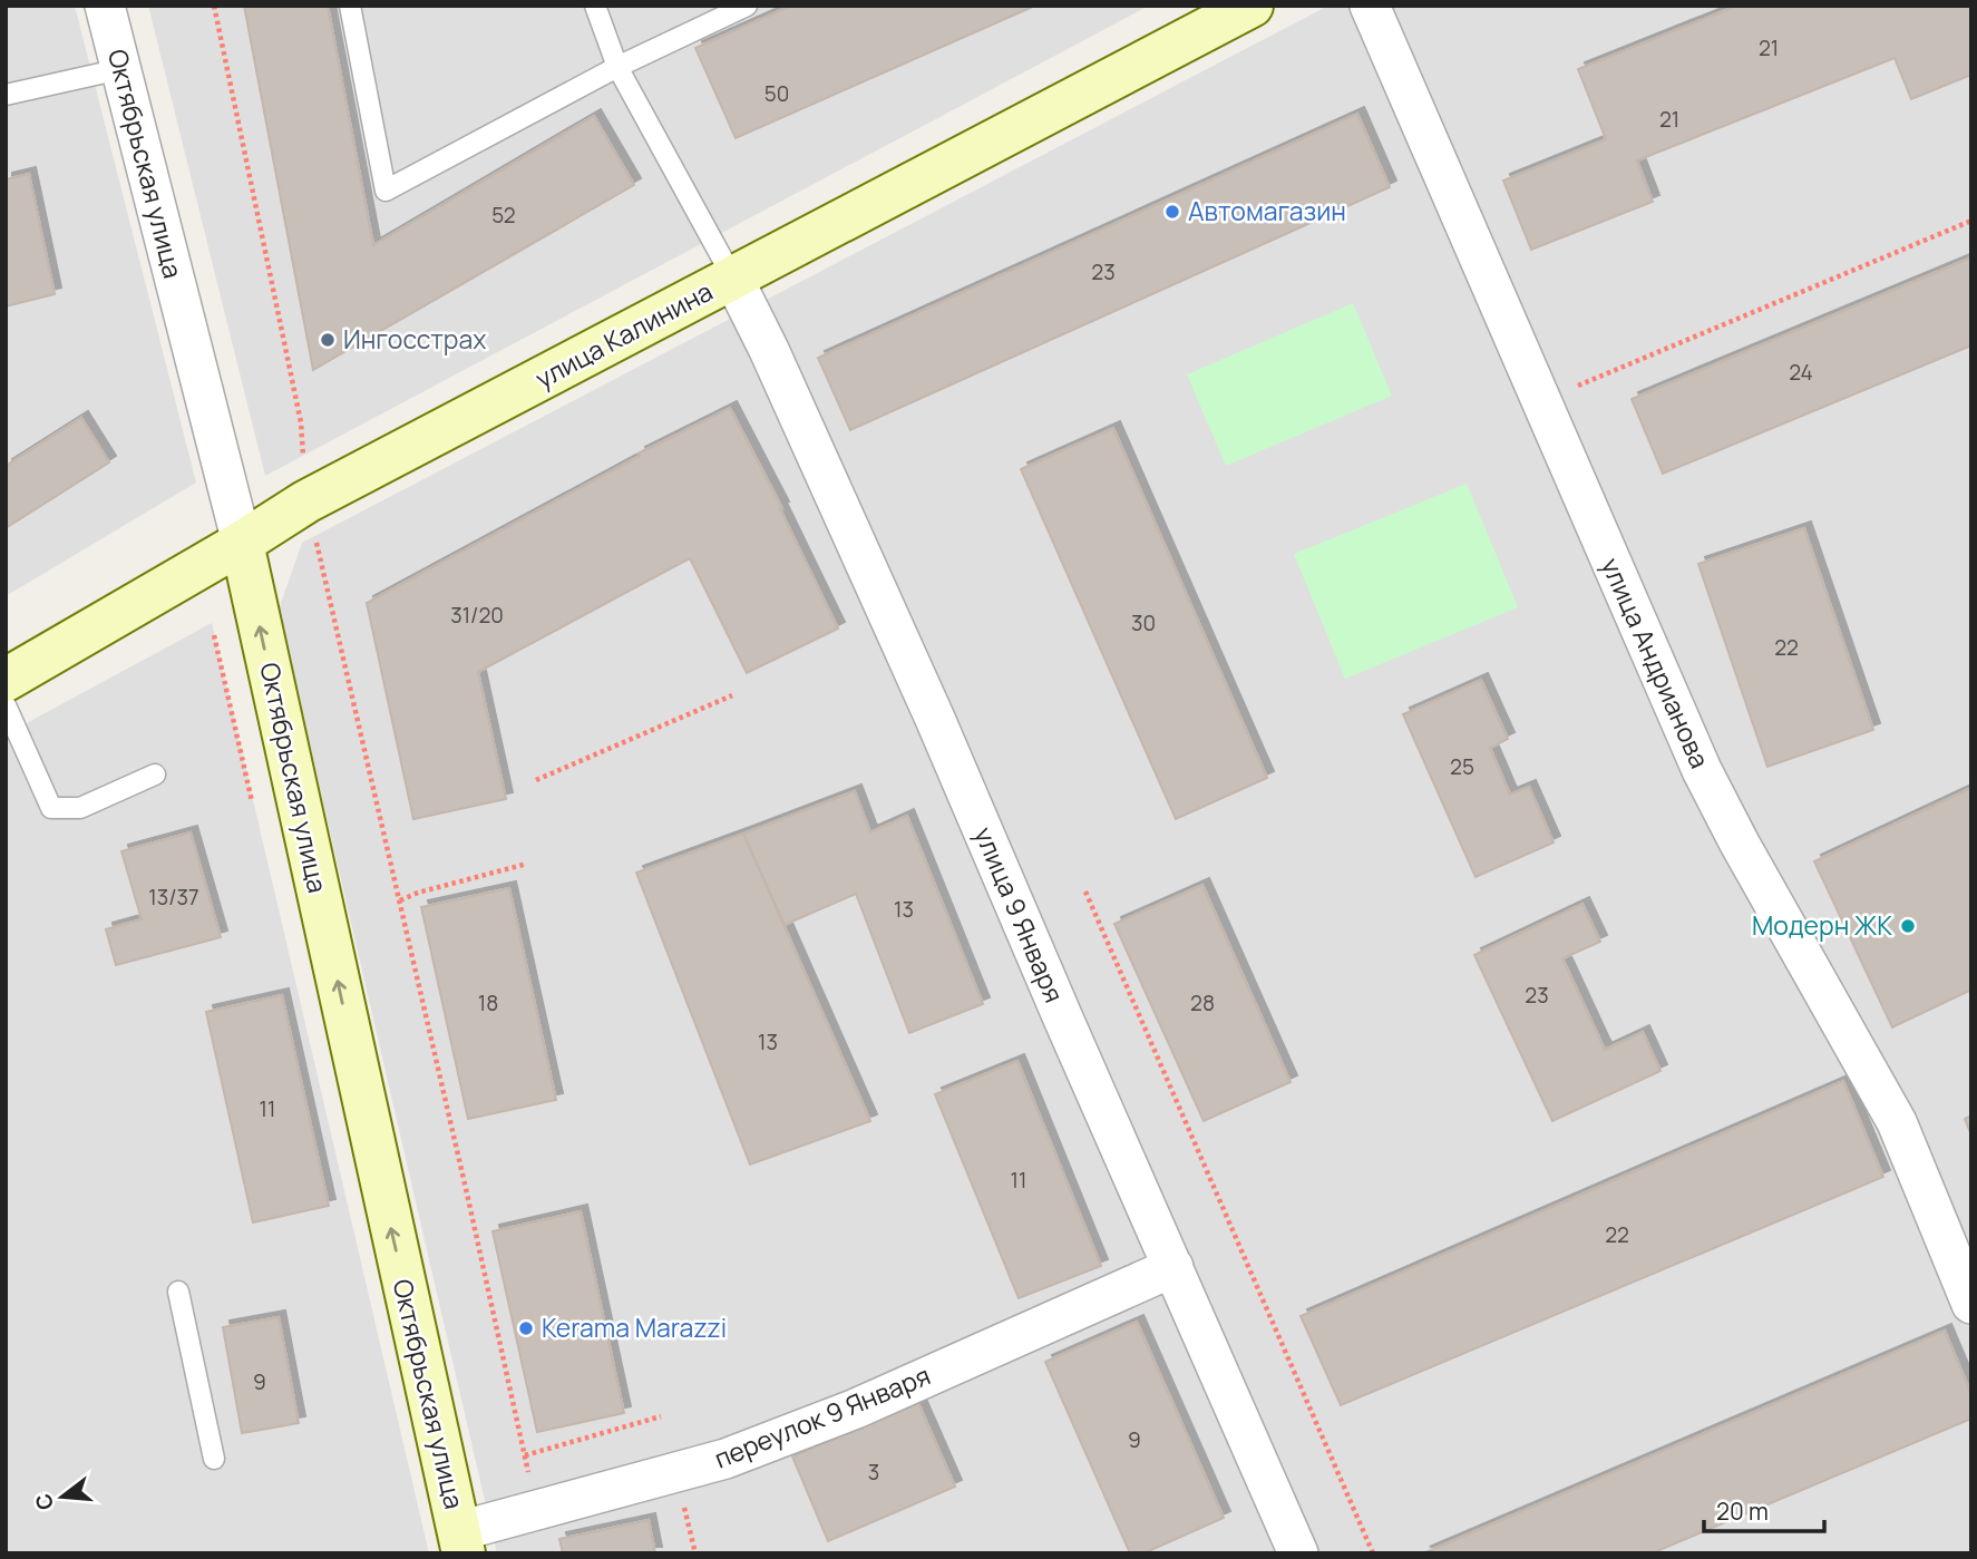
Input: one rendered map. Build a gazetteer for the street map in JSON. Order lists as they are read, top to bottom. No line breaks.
{"streets":{"main road":["Октябрьская улица","улица Калинина"],"street":["улица Андрианова","улица 9 Января","переулок 9 Января"]},"crossings":[["Октябрьская улица","улица Калинина"],["Октябрьская улица","переулок 9 Января"],["улица Калинина","улица 9 Января"],["улица 9 Января","переулок 9 Января"]],"one_way":["Октябрьская улица"],"places":["Автомагазин","Ингосстрах","Модерн ЖК","Kerama Marazzi"],"house_numbers":["21","50","21","52","23","24","31/20","30","22","25","13/37","13","23","18","28","13","11","11","22","9","9","3"],"scale_bar":"20 m","north":"left"}
